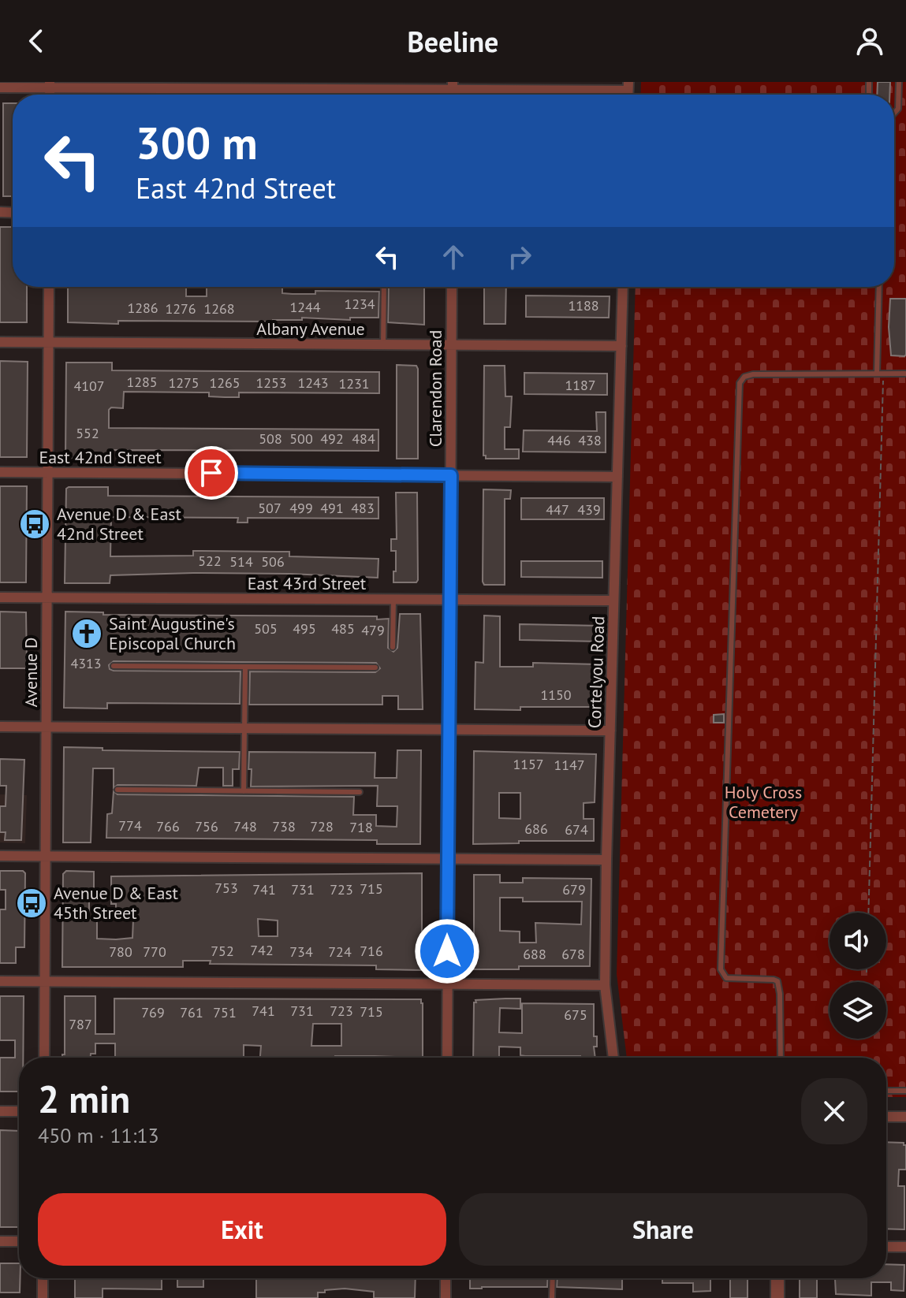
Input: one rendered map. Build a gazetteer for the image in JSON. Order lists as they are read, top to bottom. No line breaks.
{"streets":{"street":["Albany Avenue","Clarendon Road","East 42nd Street","East 43rd Street","Avenue D","Cortelyou Road"]},"crossings":[["Albany Avenue","Clarendon Road"],["Albany Avenue","Avenue D"],["Albany Avenue","Cortelyou Road"],["Clarendon Road","East 42nd Street"],["Clarendon Road","East 43rd Street"],["East 42nd Street","Avenue D"],["East 42nd Street","Cortelyou Road"],["East 43rd Street","Avenue D"],["East 43rd Street","Cortelyou Road"]],"parks":["Holy Cross Cemetery"],"places":{"bus stop":["Avenue D & East 42nd Street","Avenue D & East 45th Street"],"church":["Saint Augustine's Episcopal Church"]},"house_numbers":["1234","1188","1244","1286","1276","1268","1285","1275","1265","1253","1243","1231","1187","4107","552","508","500","492","484","446","438","507","499","491","483","447","439","522","514","506","505","495","485","479","4313","1150","1157","1147","774","766","756","748","738","728","718","686","674","753","715","741","731","723","679","742","752","716","780","770","734","724","688","678","741","731","723","715","769","761","751","675","787"],"page":{"header":"Beeline","turn":["300 m","East 42nd Street"],"heading":["2 min","450 m · 11:13"],"buttons":["Exit","Share"]}}
